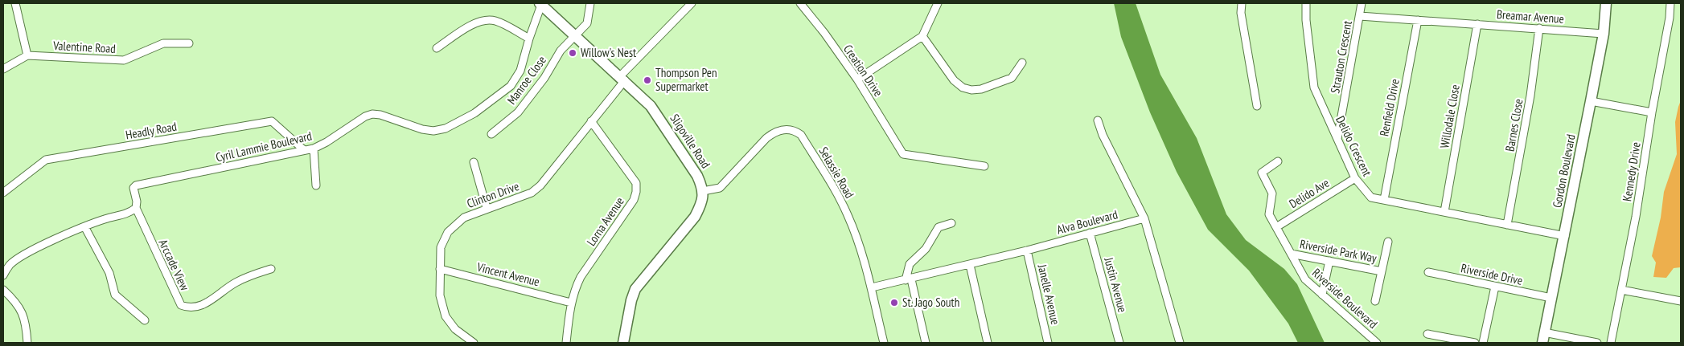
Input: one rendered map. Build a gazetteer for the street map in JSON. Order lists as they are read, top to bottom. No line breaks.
{"streets":{"street":["Breamar Avenue","Valentine Road","Strauton Crescent","Creation Drive","Manroe Close","Renfield Drive","Willodale Close","Barnes Close","Headly Road","Sligoville Road","Delido Crescent","Cyril Lammie Boulevard","Gordon Boulevard","Kennedy Drive","Selassie Road","Delido Ave","Clinton Drive","Lorna Avenue","Alva Boulevard","Riverside Park Way","Arccade View","Vincent Avenue","Riverside Drive","Justin Avenue","Janelle Avenue","Riverside Boulevard"]},"crossings":[["Breamar Avenue","Strauton Crescent"],["Breamar Avenue","Renfield Drive"],["Breamar Avenue","Willodale Close"],["Breamar Avenue","Barnes Close"],["Breamar Avenue","Gordon Boulevard"],["Strauton Crescent","Delido Crescent"],["Manroe Close","Sligoville Road"],["Renfield Drive","Delido Crescent"],["Willodale Close","Delido Crescent"],["Barnes Close","Delido Crescent"],["Headly Road","Cyril Lammie Boulevard"],["Sligoville Road","Cyril Lammie Boulevard"],["Sligoville Road","Selassie Road"],["Sligoville Road","Clinton Drive"],["Delido Crescent","Gordon Boulevard"],["Delido Crescent","Delido Ave"],["Cyril Lammie Boulevard","Arccade View"],["Gordon Boulevard","Riverside Drive"],["Selassie Road","Alva Boulevard"],["Delido Ave","Riverside Boulevard"],["Clinton Drive","Lorna Avenue"],["Clinton Drive","Vincent Avenue"],["Lorna Avenue","Vincent Avenue"],["Alva Boulevard","Justin Avenue"],["Alva Boulevard","Janelle Avenue"],["Riverside Park Way","Riverside Boulevard"]],"places":["Willow's Nest","Thompson Pen Supermarket","St. Jago South"]}
